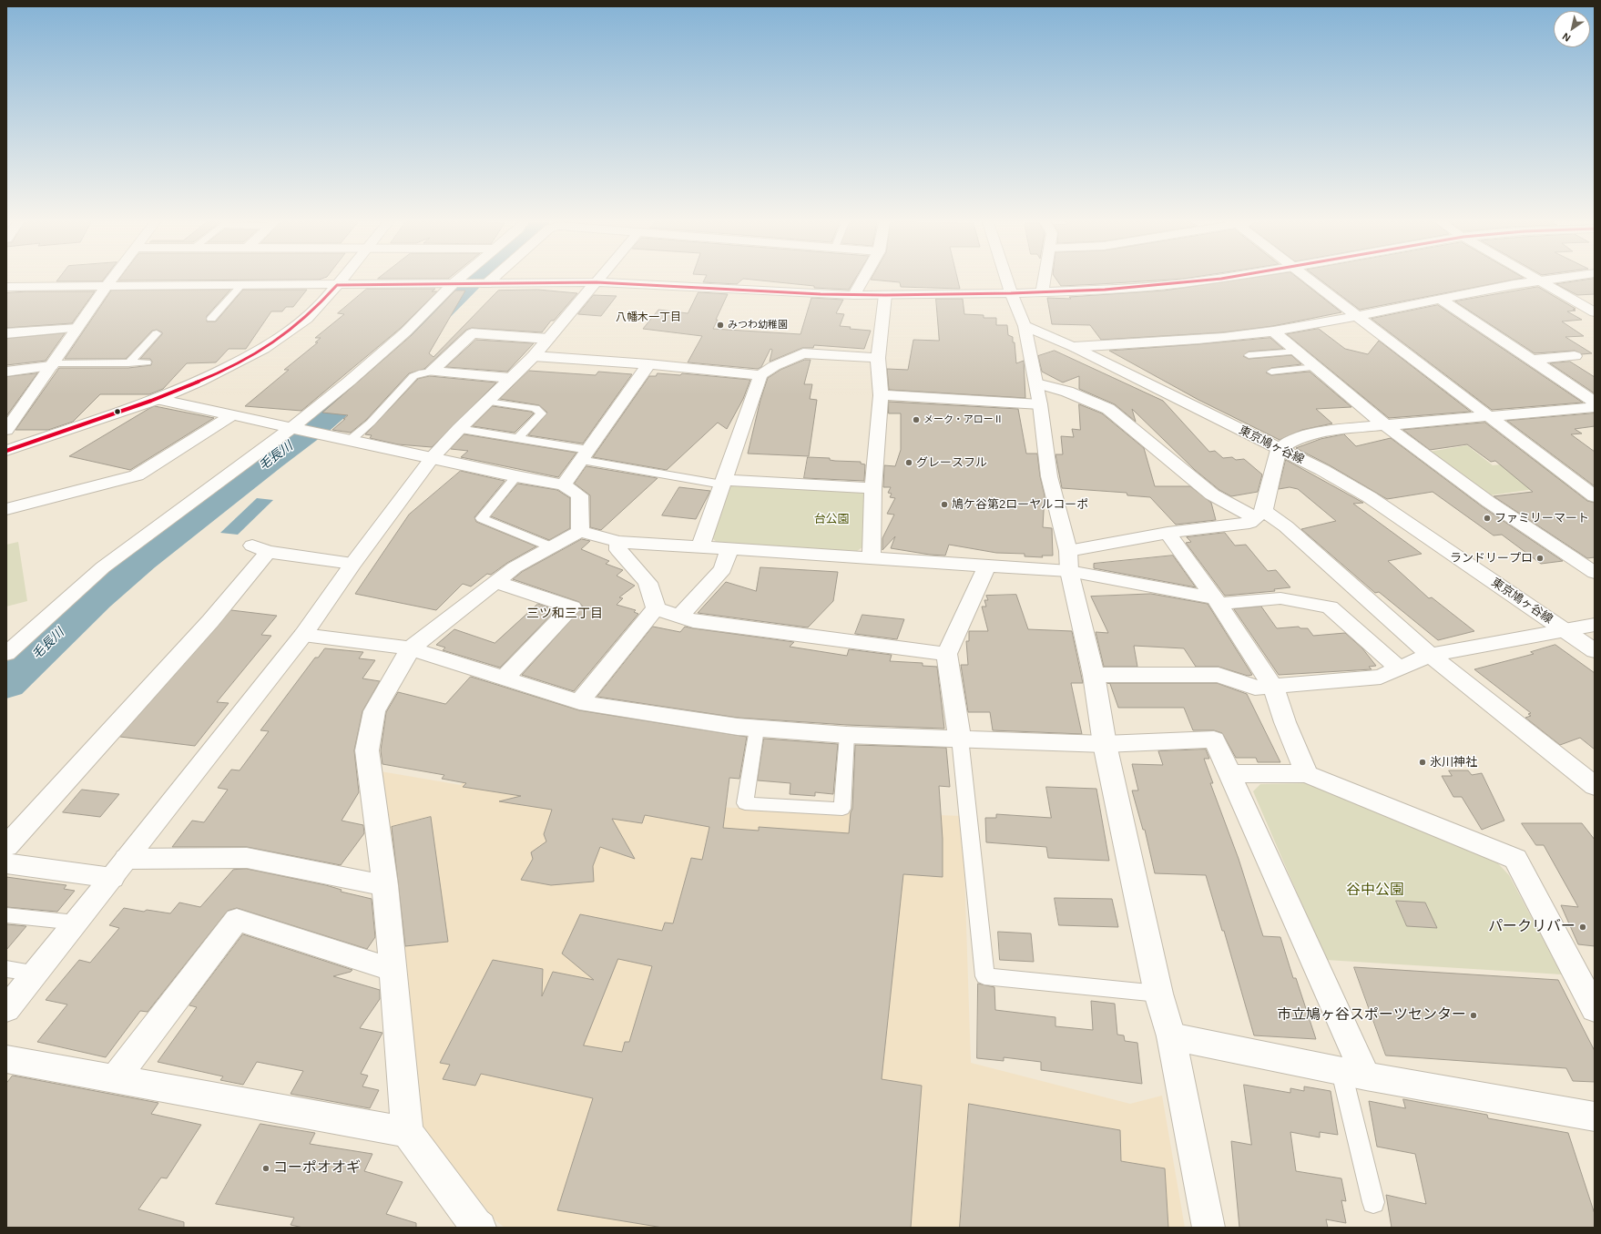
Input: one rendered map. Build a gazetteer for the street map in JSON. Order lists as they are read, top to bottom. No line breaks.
{"streets":{"street":["東京鳩ヶ谷線"]},"districts":["八幡木一丁目","三ツ和三丁目"],"water":["毛長川"],"parks":["台公園","谷中公園"],"places":["みつわ幼稚園","メーク・アローⅡ","グレースフル","鳩ケ谷第2ローヤルコーポ","ファミリーマート","ランドリープロ","氷川神社","パークリバー","市立鳩ヶ谷スポーツセンター","コーポオオギ"],"north":"bottom left"}
